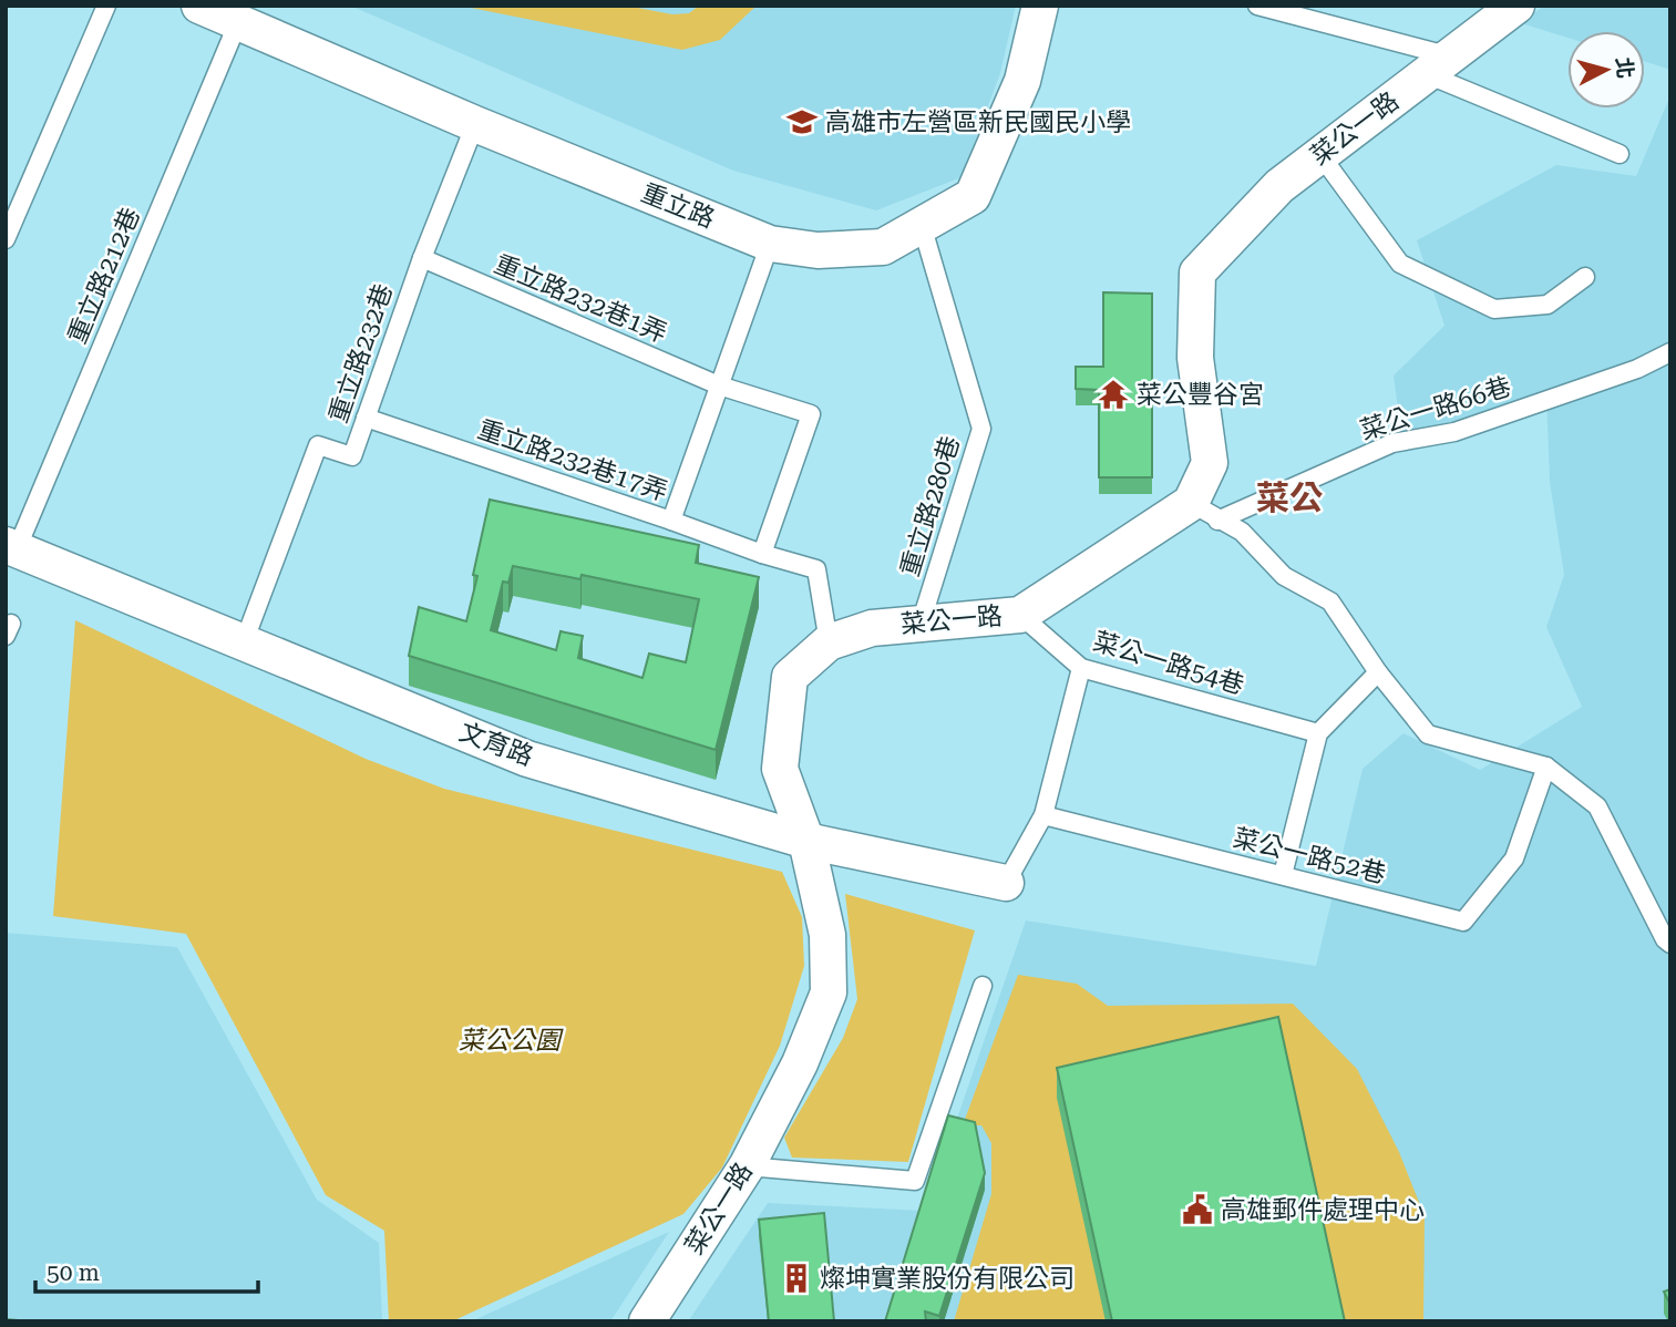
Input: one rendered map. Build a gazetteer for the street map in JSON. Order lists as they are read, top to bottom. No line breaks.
{"streets":{"street":["菜公一路","重立路","文育路"],"lane":["重立路212巷","重立路232巷1弄","重立路232巷","菜公一路66巷","重立路232巷17弄","重立路280巷","菜公一路54巷","菜公一路52巷"]},"crossings":[["菜公一路","菜公一路66巷"],["菜公一路","重立路232巷17弄"],["菜公一路","重立路280巷"],["菜公一路","菜公一路54巷"],["菜公一路","文育路"],["重立路","重立路212巷"],["重立路","重立路232巷"],["重立路","重立路280巷"],["重立路212巷","文育路"],["重立路232巷1弄","重立路232巷"],["重立路232巷1弄","重立路232巷17弄"],["重立路232巷","重立路232巷17弄"],["重立路232巷","文育路"]],"districts":["菜公"],"parks":["菜公公園"],"places":{"school or university":["高雄市左營區新民國民小學"],"temple":["菜公豐谷宮"],"public building":["高雄郵件處理中心"],"building":["燦坤實業股份有限公司"]},"scale_bar":"50 m","north":"right"}
